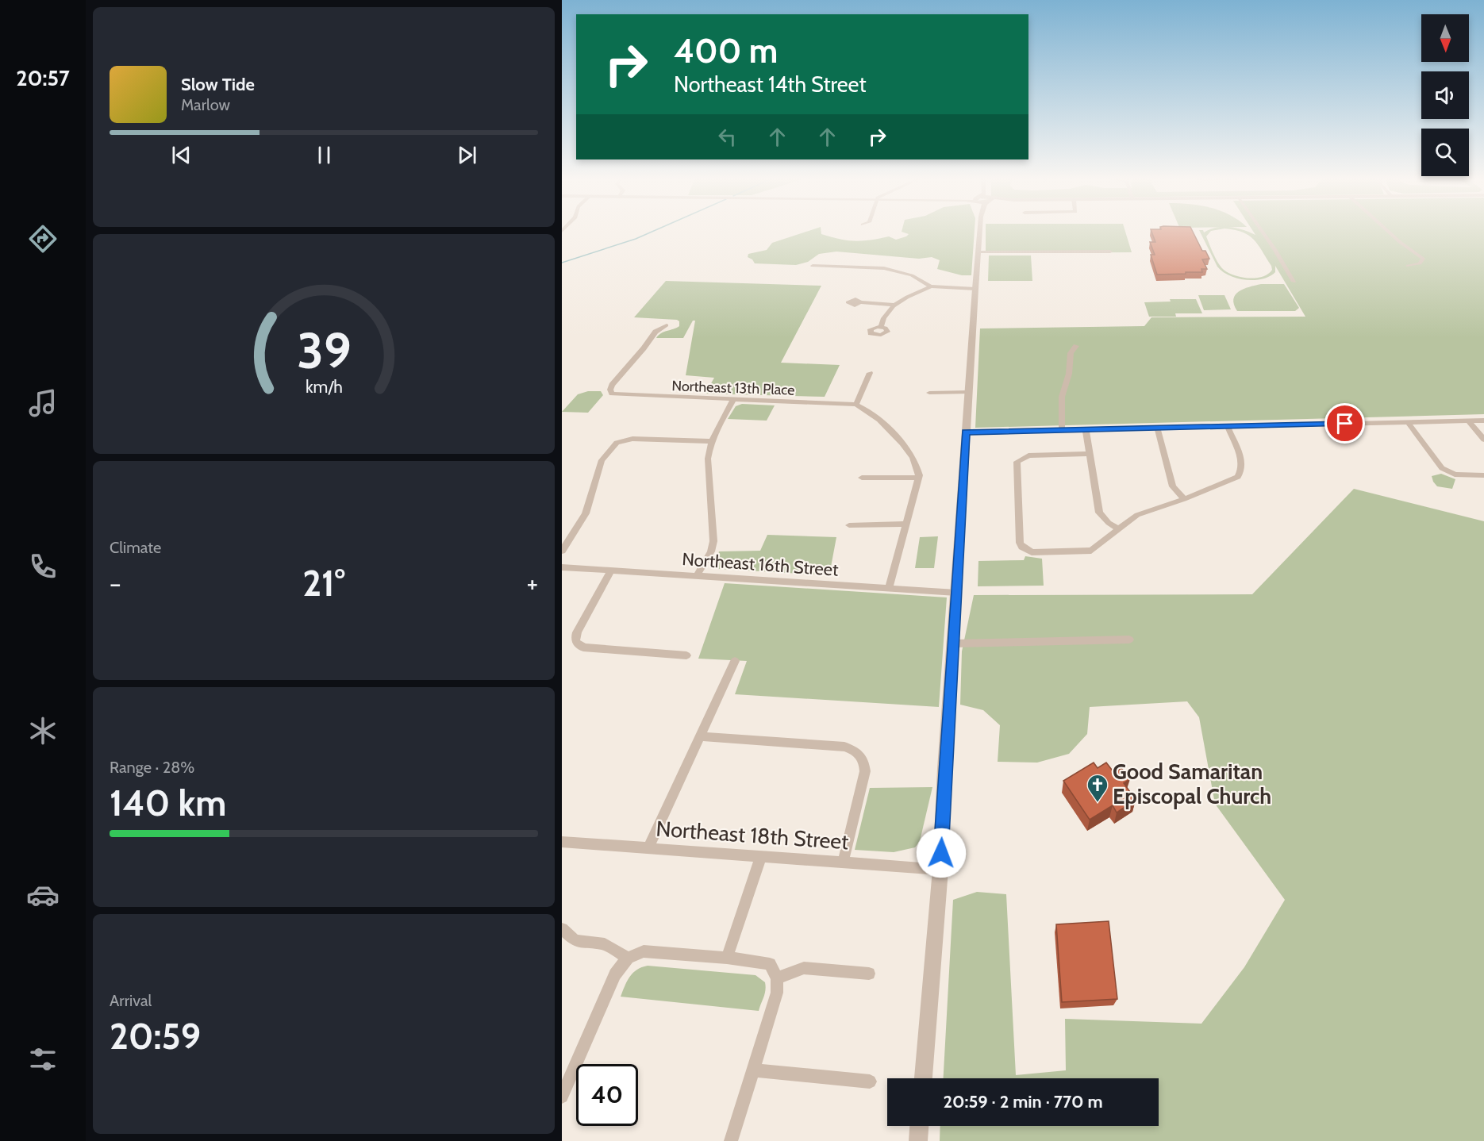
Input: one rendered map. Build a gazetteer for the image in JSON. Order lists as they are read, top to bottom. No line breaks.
{"streets":{"street":["Northeast 13th Place","Northeast 16th Street","Northeast 18th Street"]},"places":{"church":["Good Samaritan Episcopal Church"]},"north":"bottom","page":{"tabs":"20:57","turn":["400 m","Northeast 14th Street"],"song":["Slow Tide","Marlow"],"tile":["Climate",["Range · 28%","140 km"],["Arrival","20:59"]],"heat":["−","21°","+"],"limit":"40","trip":"20:59 · 2 min · 770 m","gauge":["39","km/h"]}}
